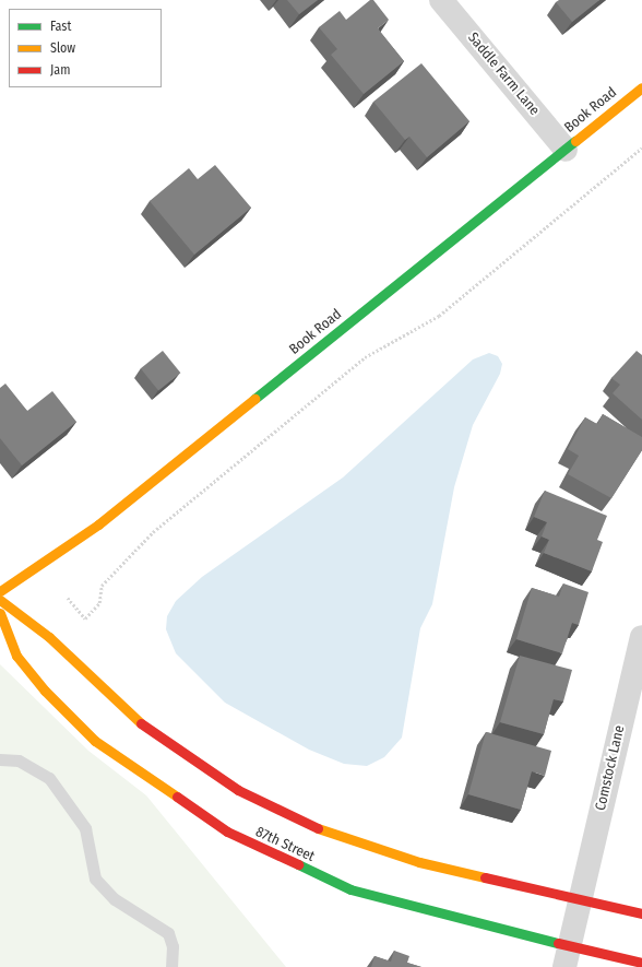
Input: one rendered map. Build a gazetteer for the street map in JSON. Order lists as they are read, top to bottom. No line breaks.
{"streets":{"street":["Saddle Farm Lane","Book Road","Comstock Lane","87th Street"]},"crossings":[["Saddle Farm Lane","Book Road"],["Comstock Lane","87th Street"]],"legend":["Fast","Slow","Jam"]}
